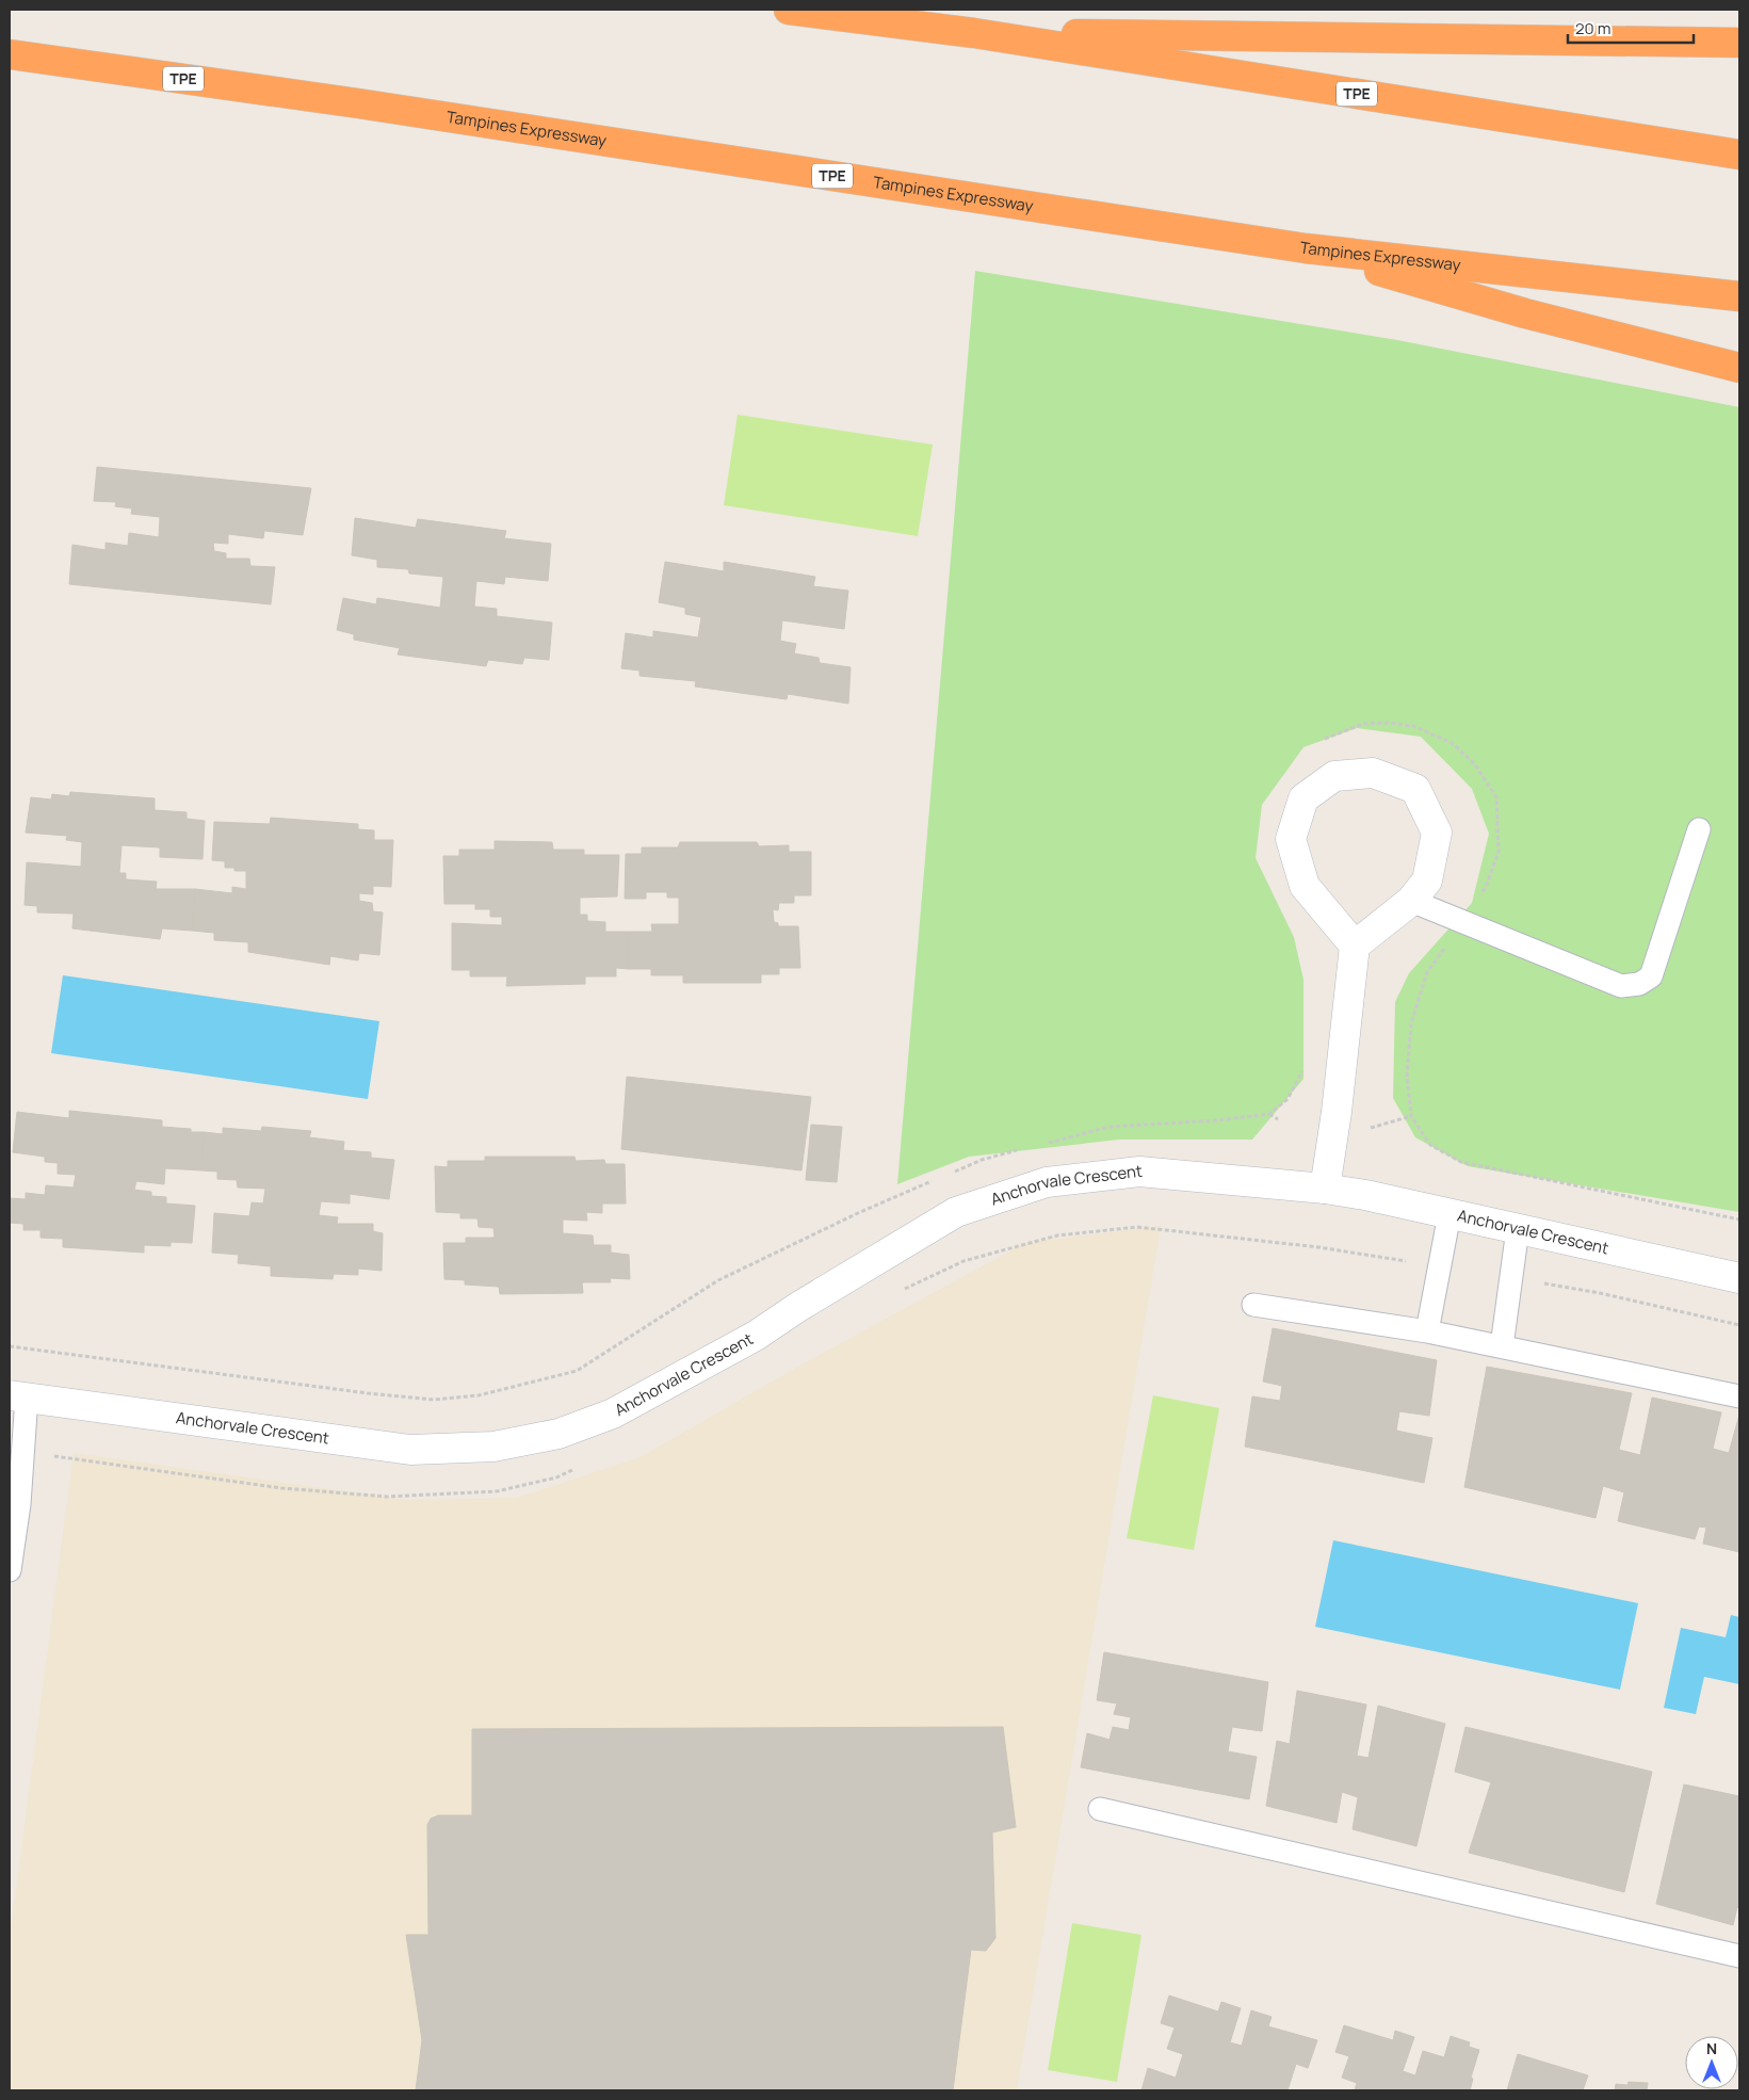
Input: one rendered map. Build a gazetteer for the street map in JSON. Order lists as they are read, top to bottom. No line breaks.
{"streets":{"highway":["TPE","Tampines Expressway"],"street":["Anchorvale Crescent"]},"scale_bar":"20 m","north":"top"}
